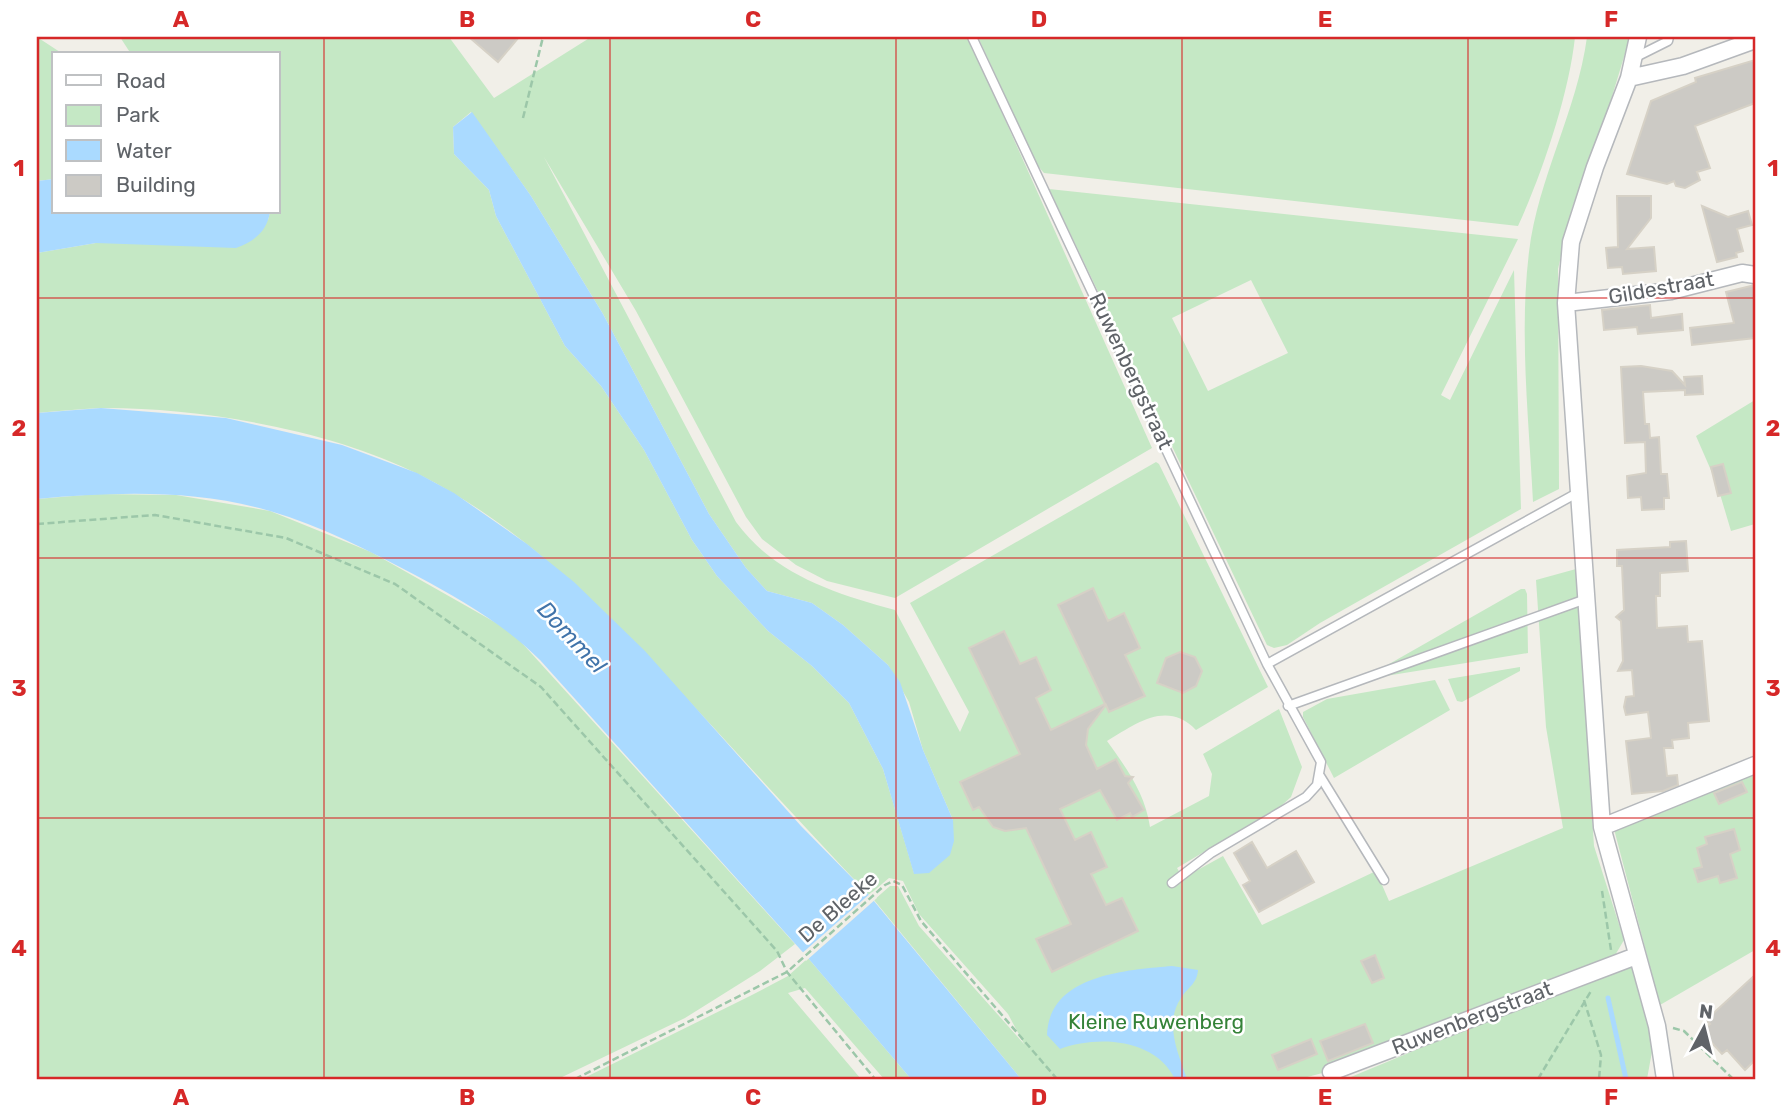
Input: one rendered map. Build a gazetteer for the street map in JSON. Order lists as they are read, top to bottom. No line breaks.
{"streets":{"street":["Gildestraat","Ruwenbergstraat"],"path":["De Bleeke"]},"water":["Dommel"],"parks":["Kleine Ruwenberg"],"legend":["Road","Park","Water","Building"],"north":"top","grid":{"columns":["A","B","C","D","E","F"],"rows":["1","2","3","4"]}}
